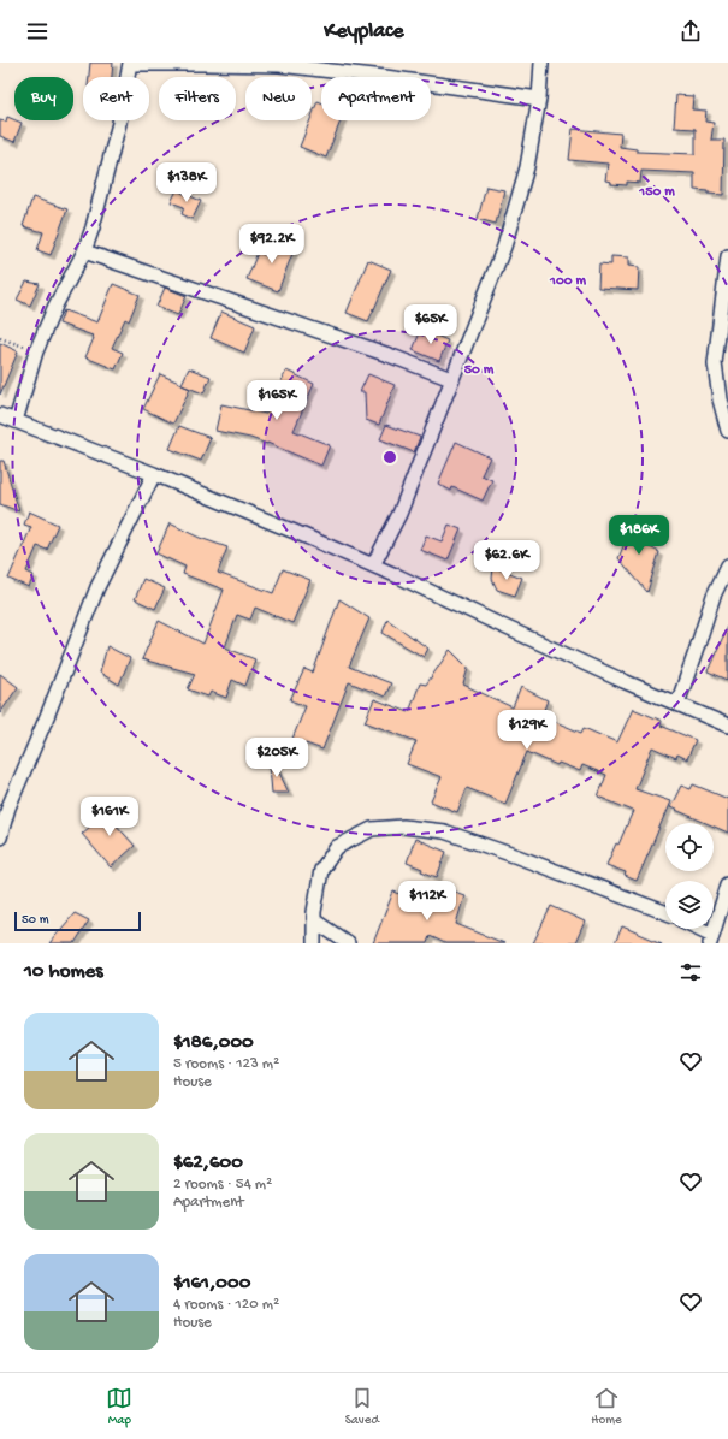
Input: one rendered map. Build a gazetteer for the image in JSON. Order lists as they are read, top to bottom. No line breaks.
{"scale_bar":"50 m","page":{"header":"Keyplace","chip":["Buy","Rent","Filters","New","Apartment"],"price":["$138K","$92.2K","$65K","$165K","$186K","$62.6K","$129K","$205K","$161K","$112K"],"scale":"50 m","heading":"10 homes","list":[{"name":"$186,000","note":"5 rooms · 123 m² · House"},{"name":"$62,600","note":"2 rooms · 54 m² · Apartment"},{"name":"$161,000","note":"4 rooms · 120 m² · House"}],"tabs":["Map","Saved","Home"]},"rings":["150 m","100 m","50 m"]}
